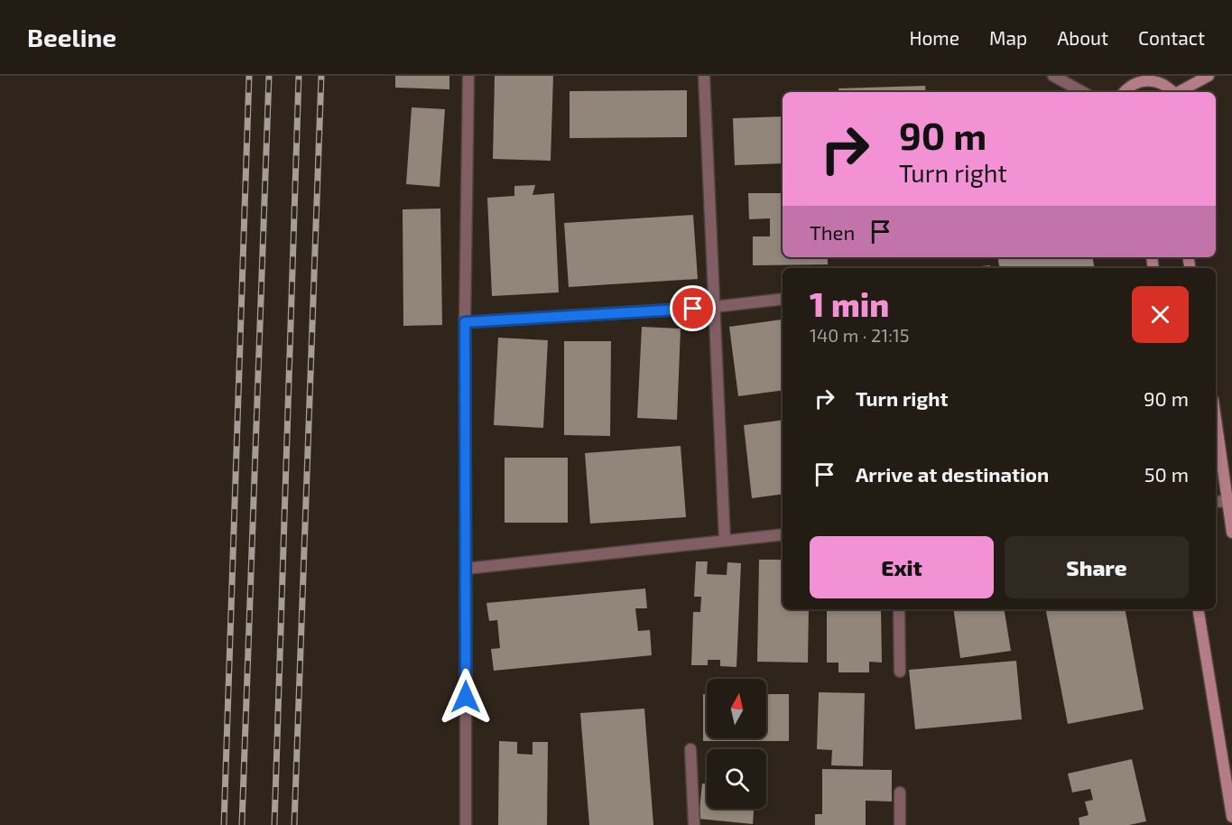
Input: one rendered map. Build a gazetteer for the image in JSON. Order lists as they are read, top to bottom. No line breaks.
{"north":"top","page":{"header":"Beeline","nav":["Home","Map","About","Contact"],"turn":["90 m","Turn right"],"then":"Then","heading":["1 min","140 m · 21:15"],"list":[{"name":"Turn right","value":"90 m"},{"name":"Arrive at destination","value":"50 m"}],"buttons":["Exit","Share"]}}
